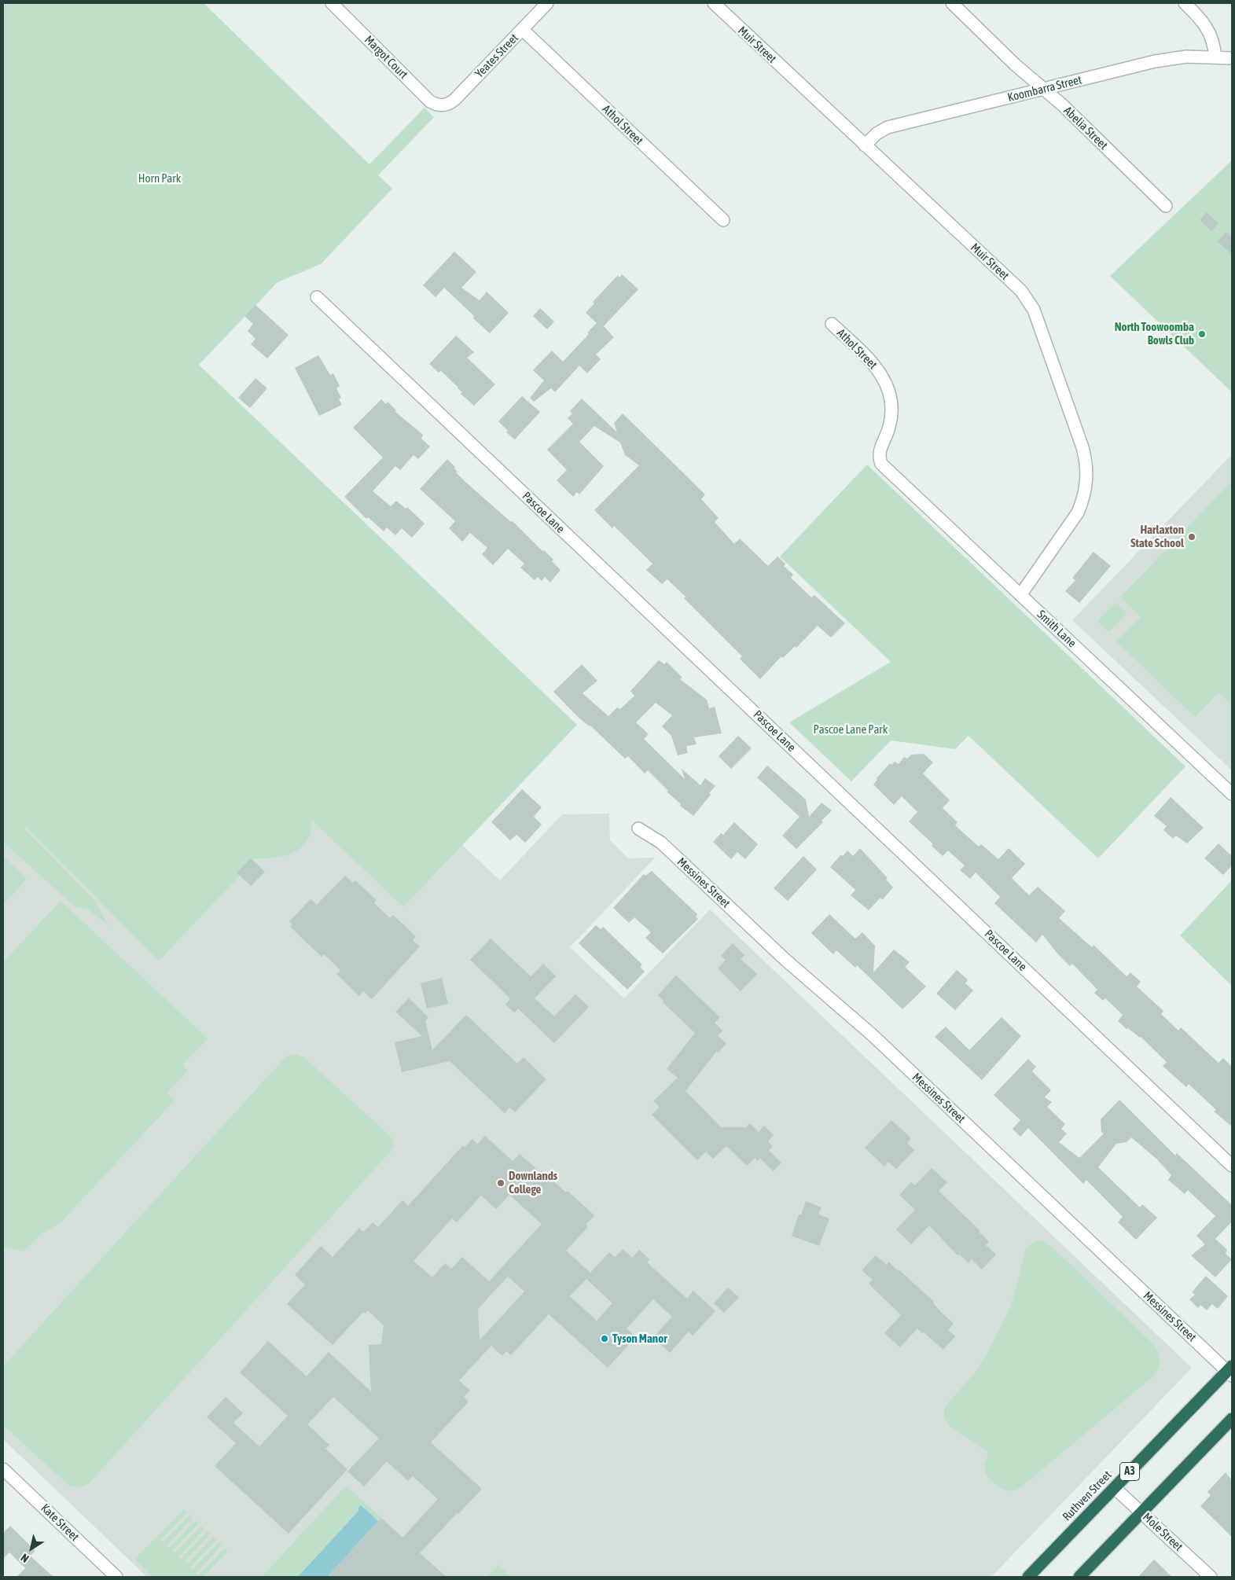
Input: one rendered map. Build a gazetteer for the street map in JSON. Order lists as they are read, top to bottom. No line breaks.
{"streets":{"highway":["A3","Ruthven Street"],"street":["Muir Street","Yeates Street","Margot Court","Koombarra Street","Athol Street","Abelia Street","Pascoe Lane","Smith Lane","Messines Street","Kate Street","Mole Street"]},"crossings":[["Muir Street","Koombarra Street"],["Muir Street","Smith Lane"],["Yeates Street","Margot Court"],["Yeates Street","Athol Street"],["Koombarra Street","Abelia Street"],["Athol Street","Smith Lane"],["Messines Street","Ruthven Street"],["Ruthven Street","Mole Street"]],"parks":["Horn Park","Pascoe Lane Park"],"places":["North Toowoomba Bowls Club","Harlaxton State School","Downlands College","Tyson Manor"],"north":"bottom left"}
